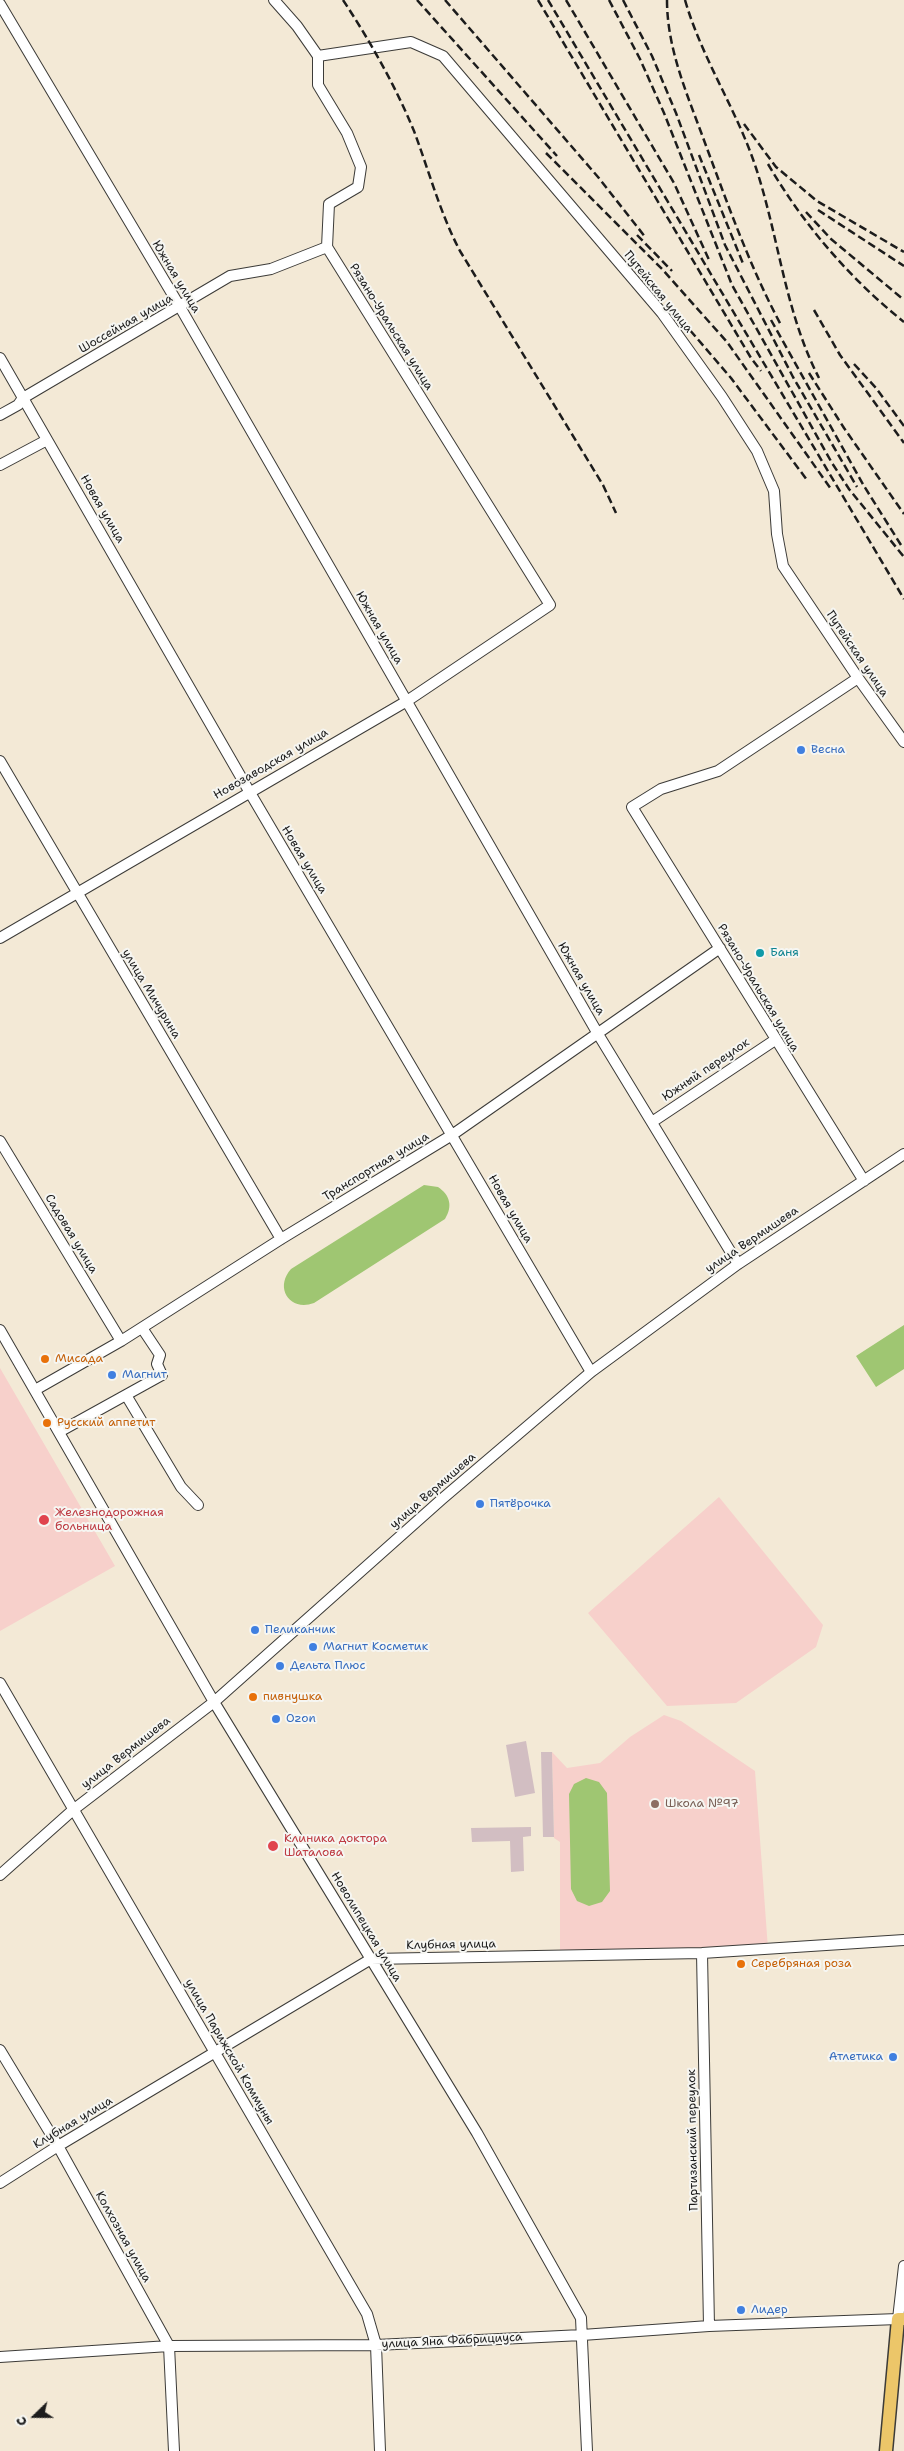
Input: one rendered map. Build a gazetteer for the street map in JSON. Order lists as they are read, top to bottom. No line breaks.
{"streets":{"street":["Южная улица","Путейская улица","Шоссейная улица","Рязано-Уральская улица","Новая улица","Новозаводская улица","улица Мичурина","Южный переулок","Транспортная улица","Садовая улица","улица Вермишева","Новолипецкая улица","Клубная улица","улица Парижской Коммуны","Партизанский переулок","Колхозная улица","улица Яна Фабрициуса"]},"crossings":[["Южная улица","Шоссейная улица"],["Южная улица","Новозаводская улица"],["Южная улица","Южный переулок"],["Южная улица","Транспортная улица"],["Южная улица","улица Вермишева"],["Путейская улица","Рязано-Уральская улица"],["Шоссейная улица","Рязано-Уральская улица"],["Шоссейная улица","Новая улица"],["Рязано-Уральская улица","Новозаводская улица"],["Рязано-Уральская улица","Южный переулок"],["Рязано-Уральская улица","Транспортная улица"],["Рязано-Уральская улица","улица Вермишева"],["Новая улица","Новозаводская улица"],["Новая улица","Транспортная улица"],["Новая улица","улица Вермишева"],["Новозаводская улица","улица Мичурина"],["улица Мичурина","Транспортная улица"],["Транспортная улица","Садовая улица"],["Транспортная улица","Новолипецкая улица"],["улица Вермишева","Новолипецкая улица"],["улица Вермишева","улица Парижской Коммуны"],["Новолипецкая улица","Клубная улица"],["Новолипецкая улица","улица Яна Фабрициуса"],["Клубная улица","улица Парижской Коммуны"],["Клубная улица","Партизанский переулок"],["Клубная улица","Колхозная улица"],["улица Парижской Коммуны","улица Яна Фабрициуса"],["Партизанский переулок","улица Яна Фабрициуса"],["Колхозная улица","улица Яна Фабрициуса"]],"places":["Весна","Баня","Мисада","Магнит","Русский аппетит","Пятёрочка","Железнодорожная больница","Пеликанчик","Магнит Косметик","Дельта Плюс","пивнушка","Ozon","Школа №97","Клиника доктора Шаталова","Серебряная роза","Атлетика","Лидер"],"north":"left"}
